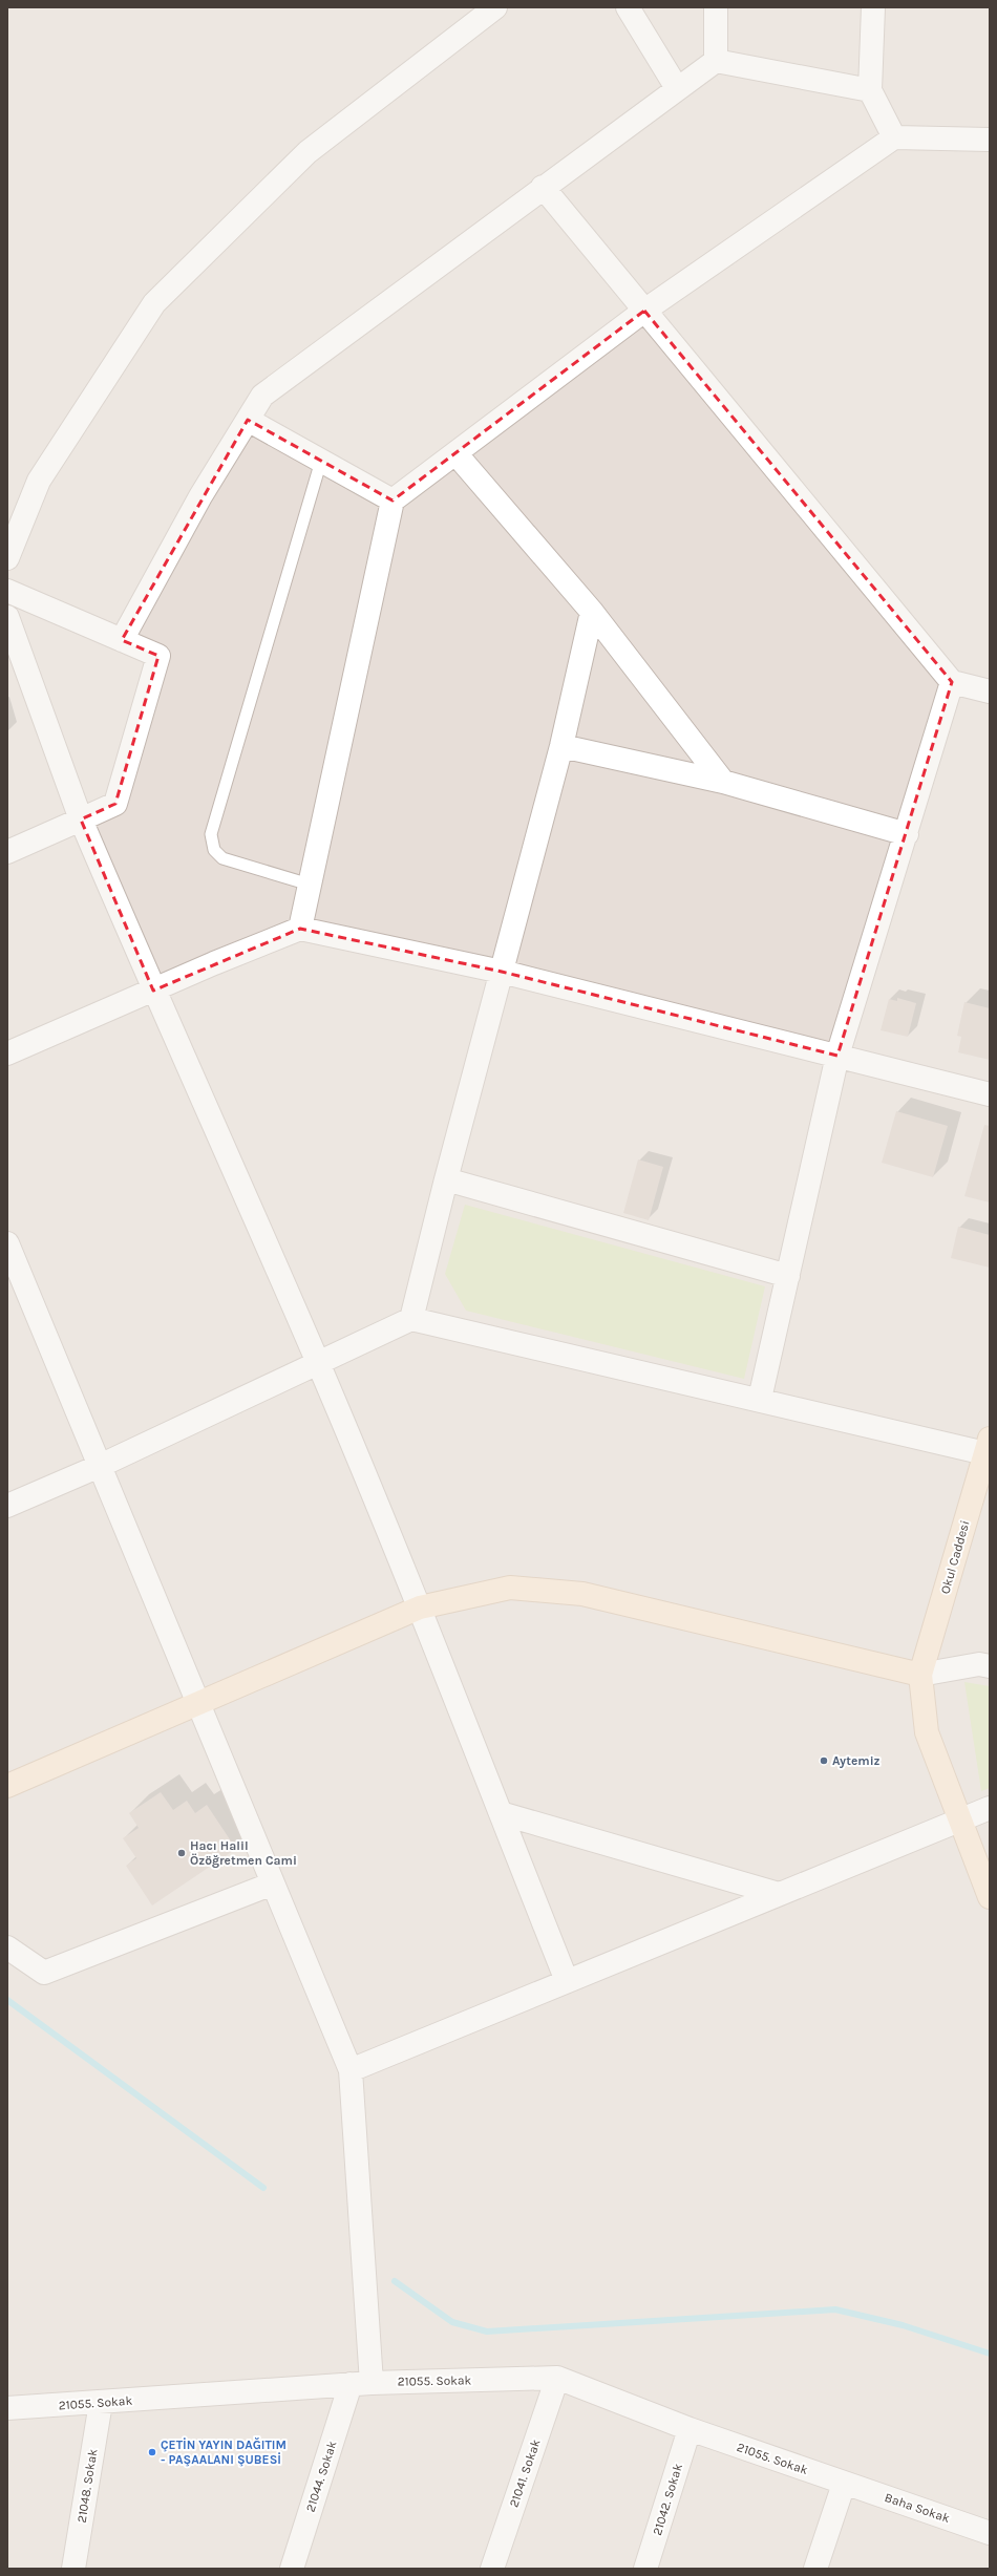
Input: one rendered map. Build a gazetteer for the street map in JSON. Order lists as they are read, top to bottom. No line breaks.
{"streets":{"street":["Okul Caddesi","21055. Sokak","21041. Sokak","21044. Sokak","21048. Sokak","21042. Sokak","Baha Sokak"]},"crossings":[["21055. Sokak","21041. Sokak"],["21055. Sokak","21044. Sokak"],["21055. Sokak","21048. Sokak"],["21055. Sokak","21042. Sokak"],["21055. Sokak","Baha Sokak"]],"places":["Aytemiz","Hacı Halil Özöğretmen Cami","ÇETİN YAYIN DAĞITIM - PAŞAALANI ŞUBESİ"]}
